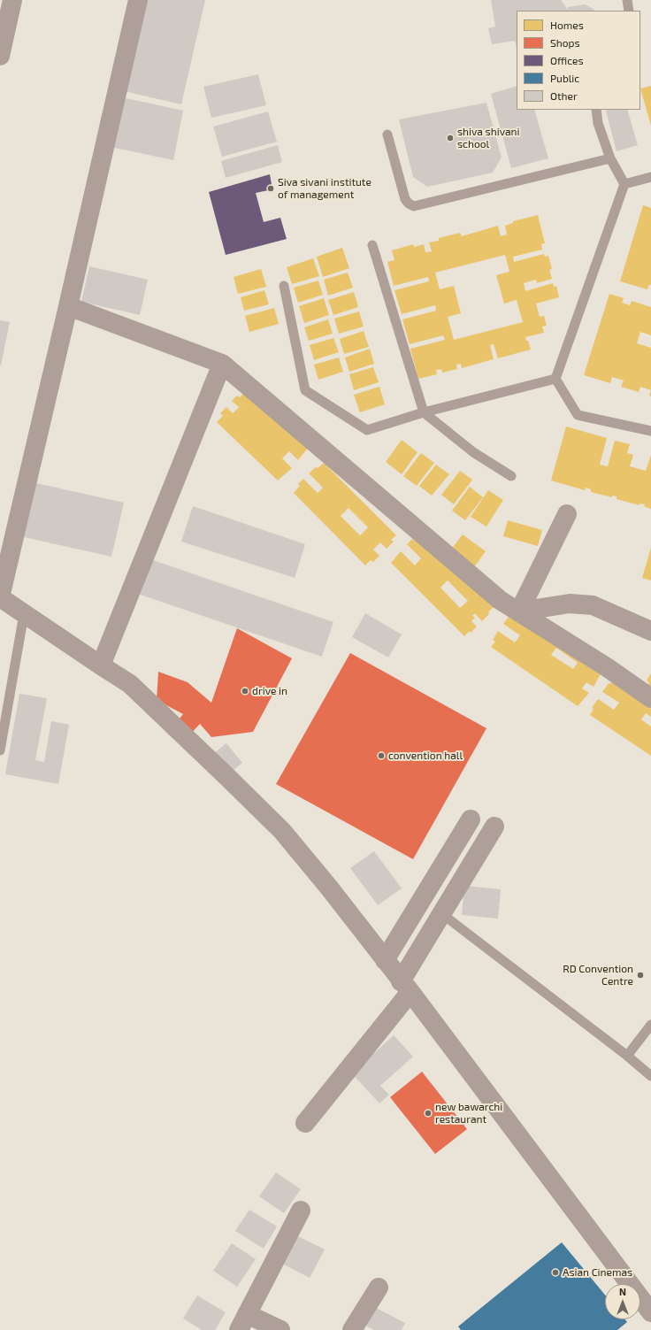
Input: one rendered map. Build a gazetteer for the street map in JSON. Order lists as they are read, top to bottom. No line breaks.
{"places":["shiva shivani school","Siva sivani institute of management","drive in","convention hall","RD Convention Centre","new bawarchi restaurant","Asian Cinemas"],"legend":["Homes","Shops","Offices","Public","Other"],"north":"top"}
